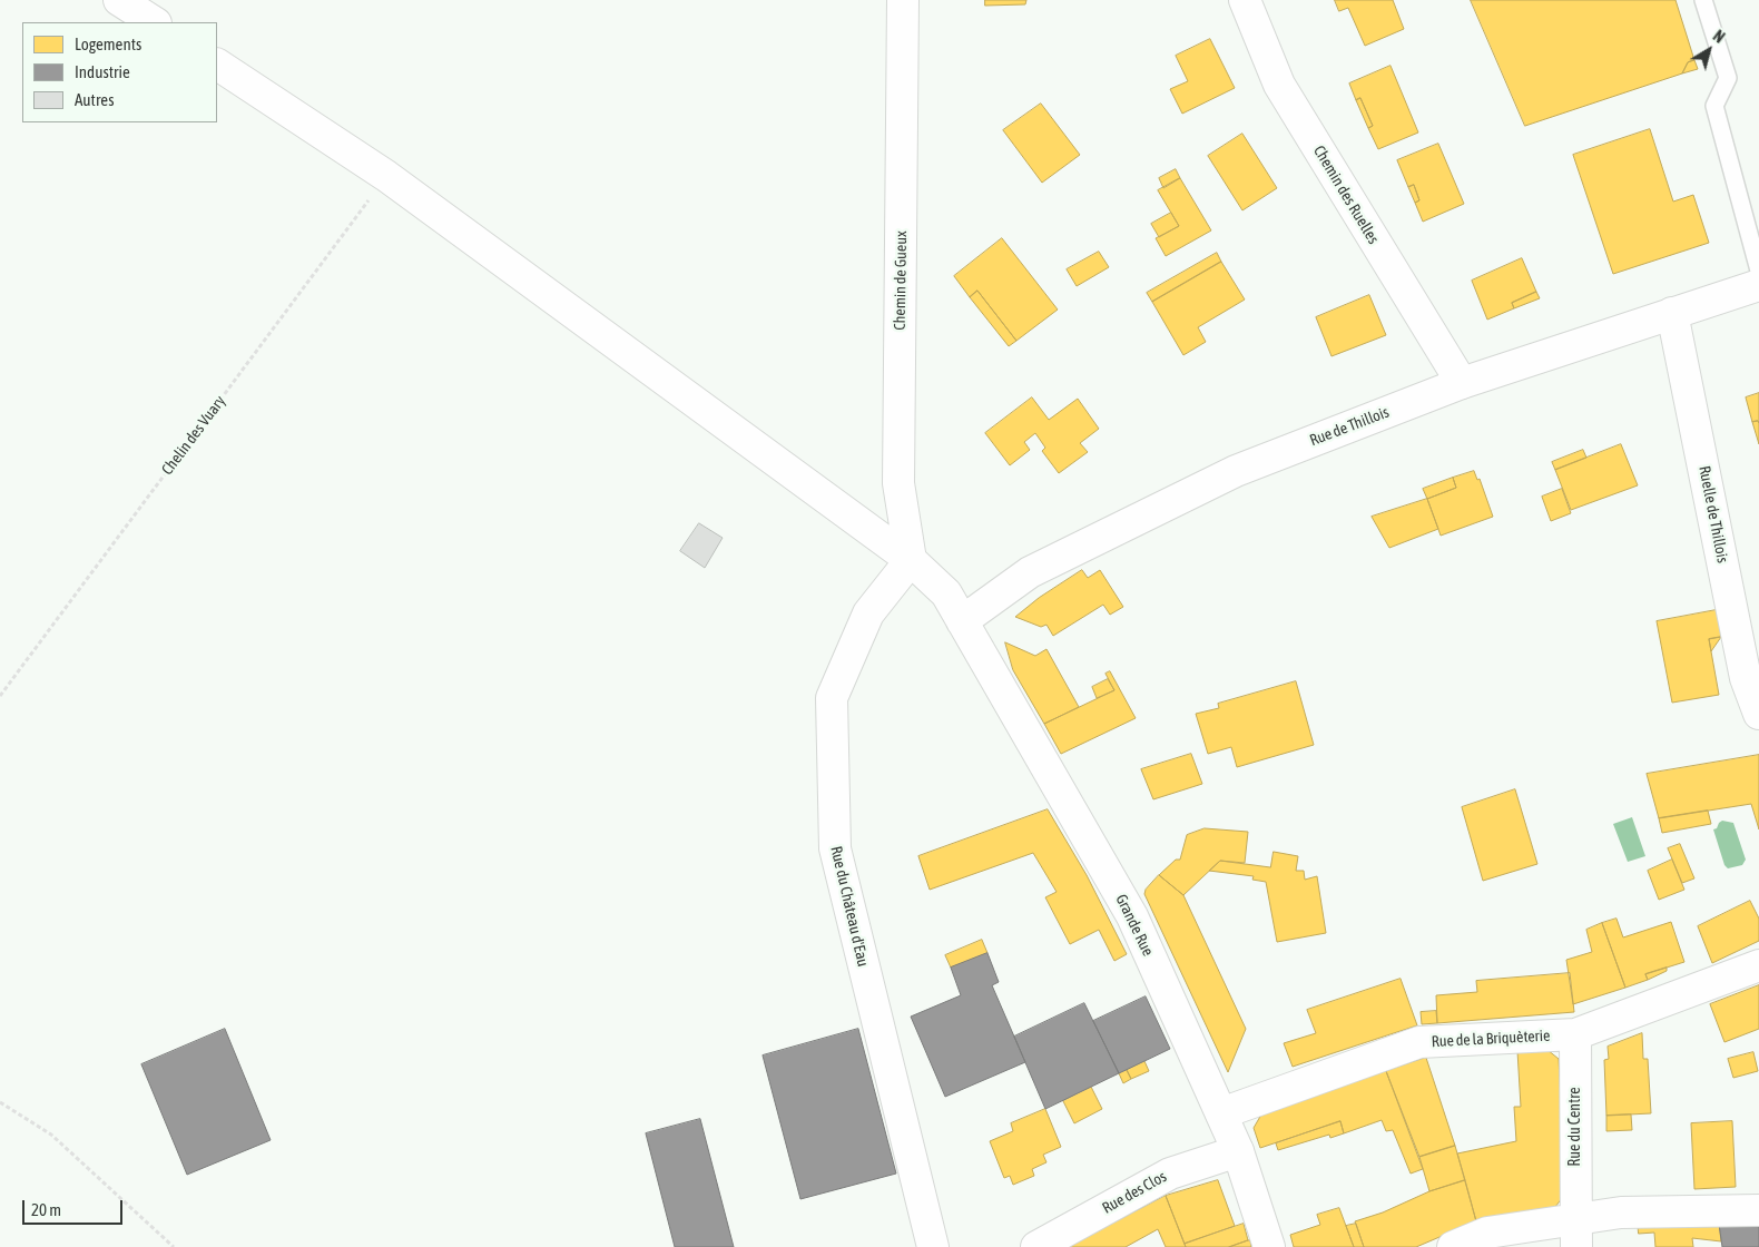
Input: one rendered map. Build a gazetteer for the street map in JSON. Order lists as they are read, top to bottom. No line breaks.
{"streets":{"street":["Chemin des Ruelles","Chemin de Gueux","Rue de Thillois","Ruelle de Thillois","Rue du Château d'Eau","Grande Rue","Rue de la Briquèterie","Rue du Centre","Rue des Clos"],"path":["Chelin des Vuary"]},"crossings":[["Chemin des Ruelles","Rue de Thillois"],["Chemin de Gueux","Rue du Château d'Eau"],["Rue de Thillois","Ruelle de Thillois"],["Rue de Thillois","Grande Rue"],["Grande Rue","Rue de la Briquèterie"],["Grande Rue","Rue des Clos"],["Rue de la Briquèterie","Rue du Centre"]],"legend":["Logements","Industrie","Autres"],"scale_bar":"20 m","north":"top right"}
